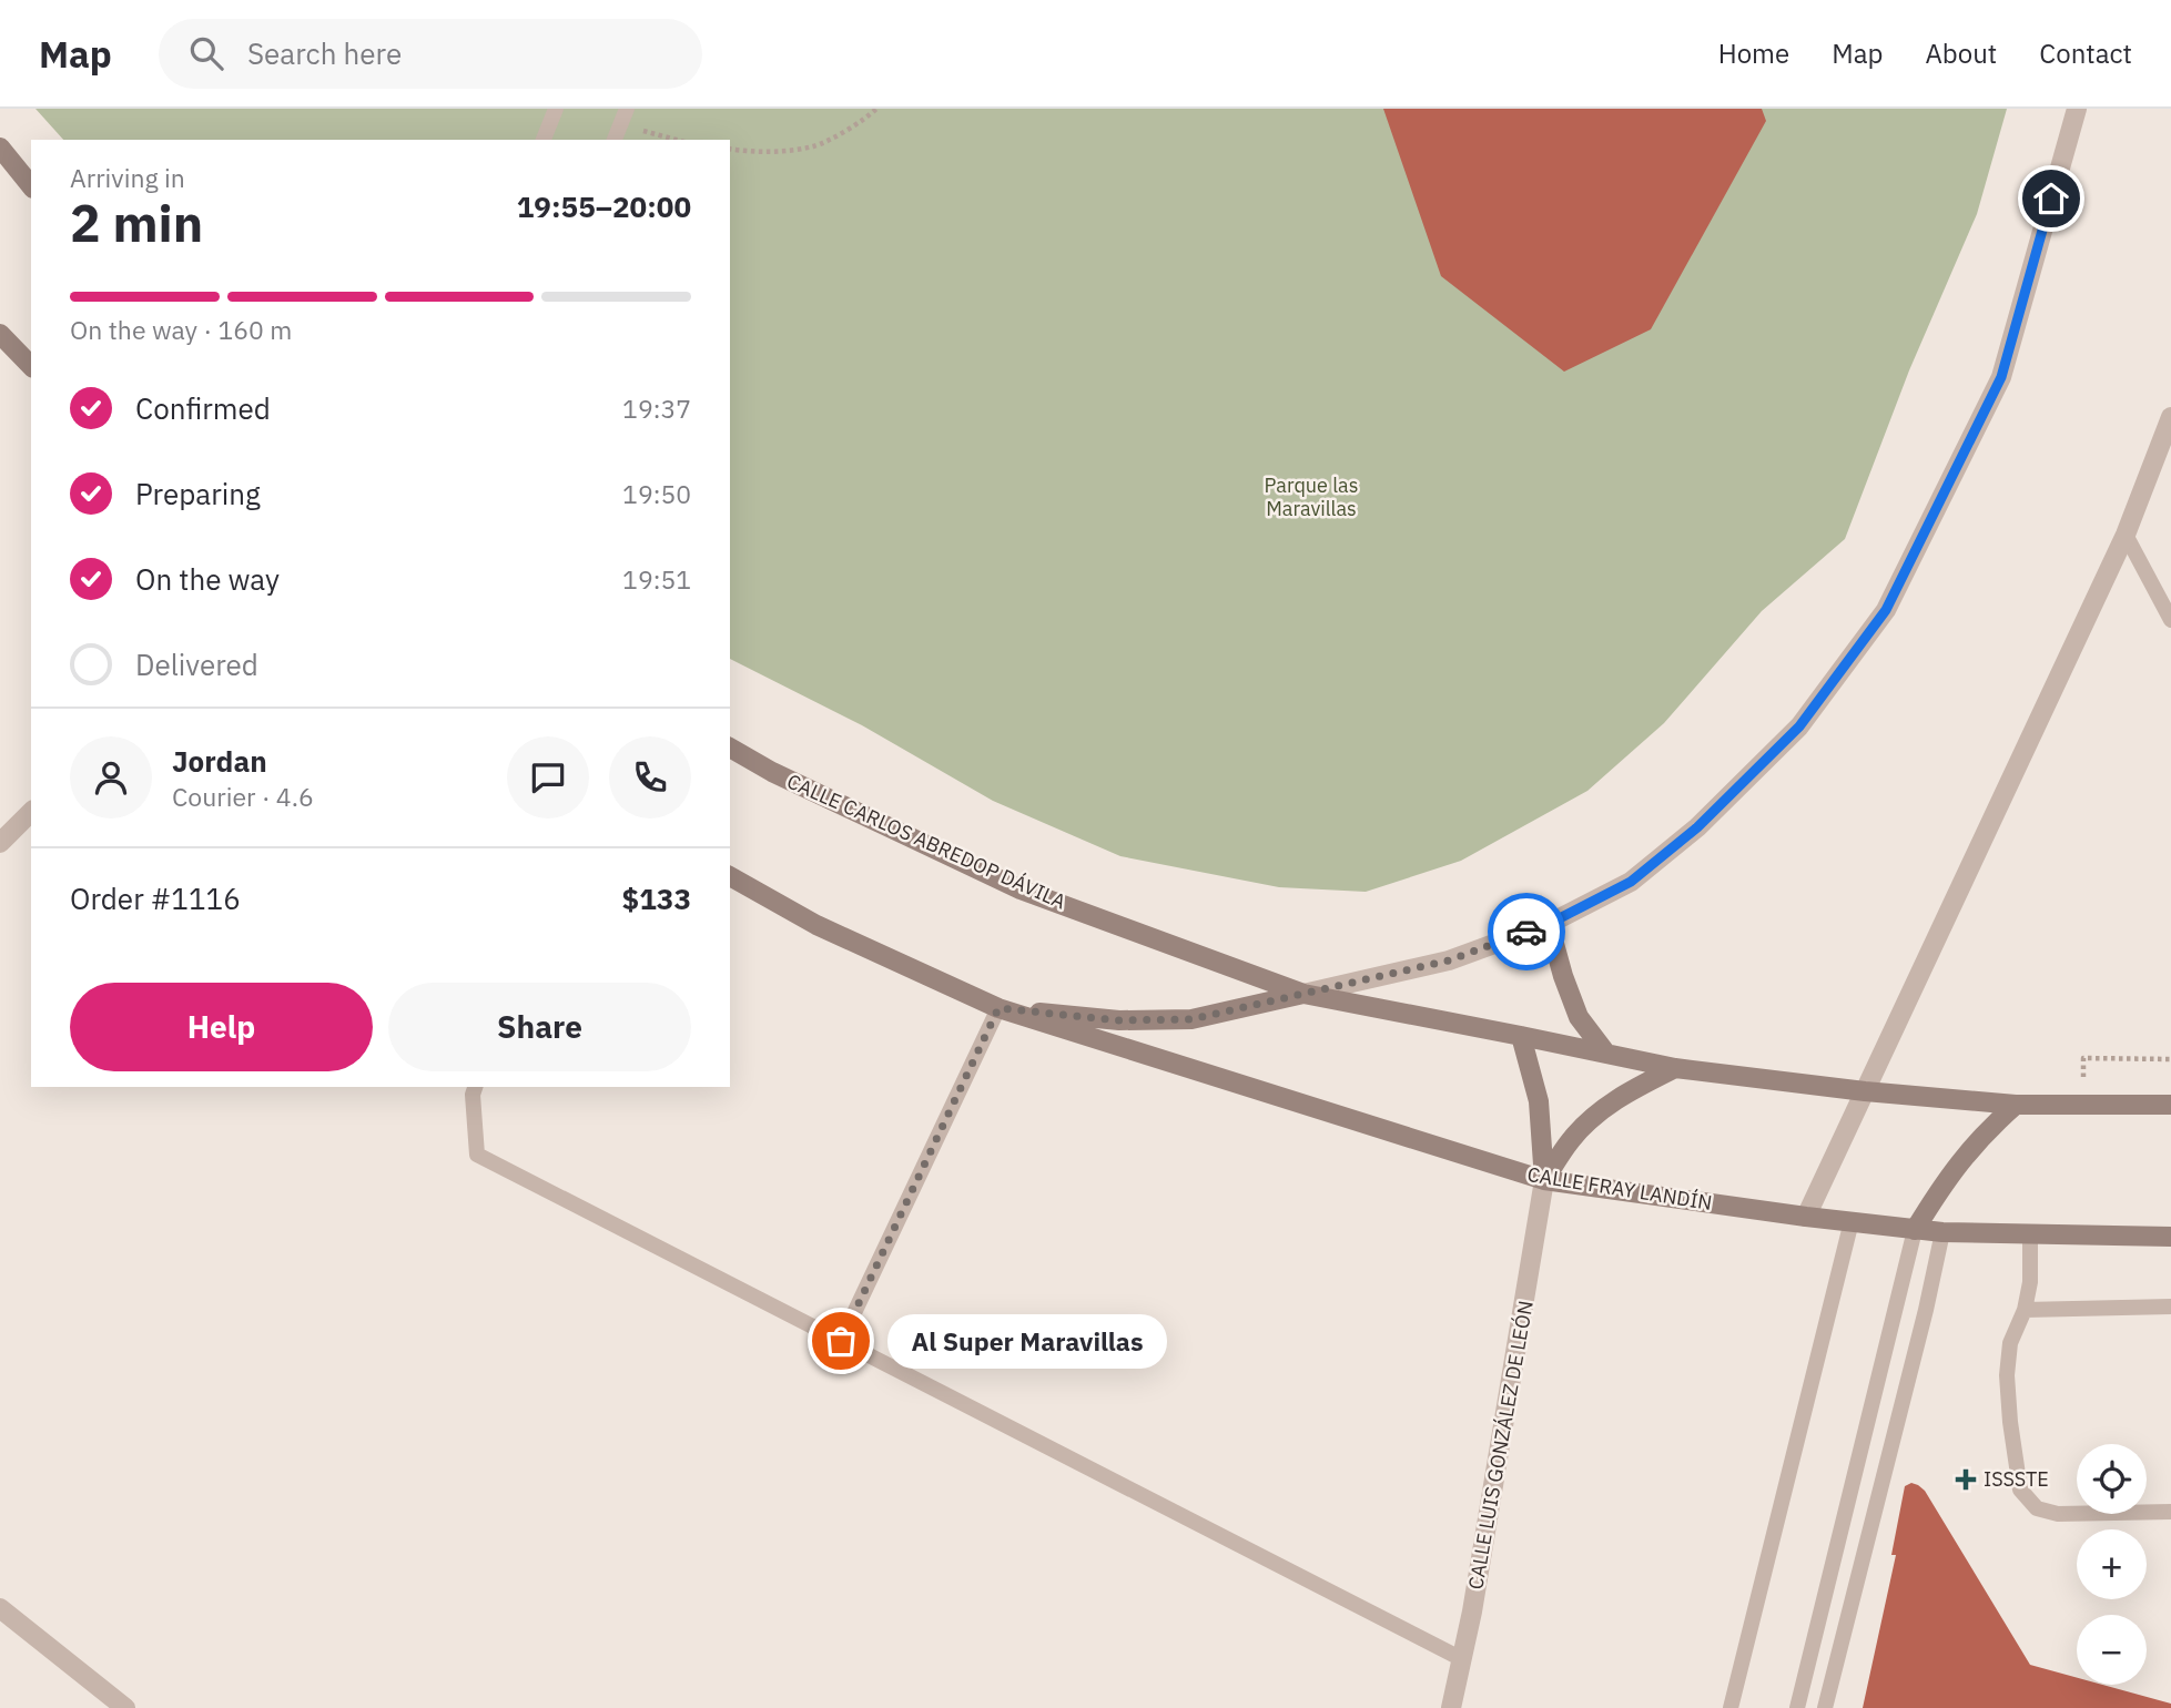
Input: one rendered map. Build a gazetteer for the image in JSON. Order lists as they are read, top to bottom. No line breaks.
{"streets":{"main road":["CALLE CARLOS ABREDOP DÁVILA","CALLE FRAY LANDÍN"],"street":["CALLE LUIS GONZÁLEZ DE LEÓN"]},"crossings":[["CALLE FRAY LANDÍN","CALLE LUIS GONZÁLEZ DE LEÓN"]],"parks":["Parque las Maravillas"],"places":{"other":["Al Super Maravillas"],"health":["ISSSTE"]},"page":{"header":"Map","search":"Search here","nav":["Home","Map","About","Contact"],"heading":["2 min","Arriving in","19:55–20:00"],"panel":["Jordan","Courier · 4.6","Order #1116","$133"],"bar":"On the way · 160 m","list":[["Confirmed","19:37"],["Preparing","19:50"],["On the way","19:51"],"Delivered"],"buttons":["Help","Share"],"bubble":"Al Super Maravillas","map_buttons":["+","−"]}}
